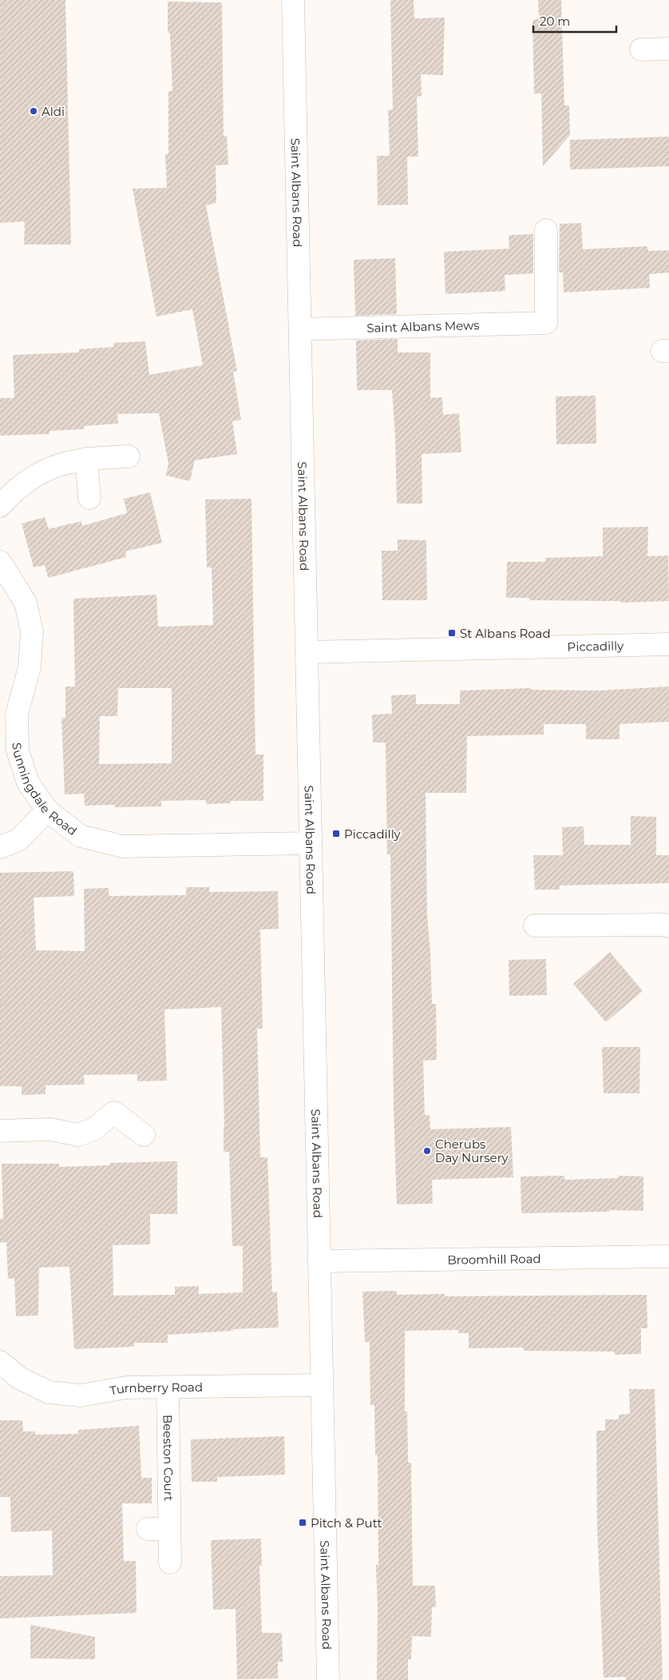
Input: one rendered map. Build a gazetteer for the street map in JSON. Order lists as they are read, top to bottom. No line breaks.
{"streets":{"street":["Saint Albans Road","Saint Albans Mews","Piccadilly","Sunningdale Road","Broomhill Road","Turnberry Road","Beeston Court"]},"crossings":[["Saint Albans Road","Saint Albans Mews"],["Saint Albans Road","Piccadilly"],["Saint Albans Road","Sunningdale Road"],["Saint Albans Road","Broomhill Road"],["Saint Albans Road","Turnberry Road"],["Turnberry Road","Beeston Court"]],"places":{"other":["Aldi","Cherubs Day Nursery"],"transit":["St Albans Road","Piccadilly","Pitch & Putt"]},"scale_bar":"20 m"}
